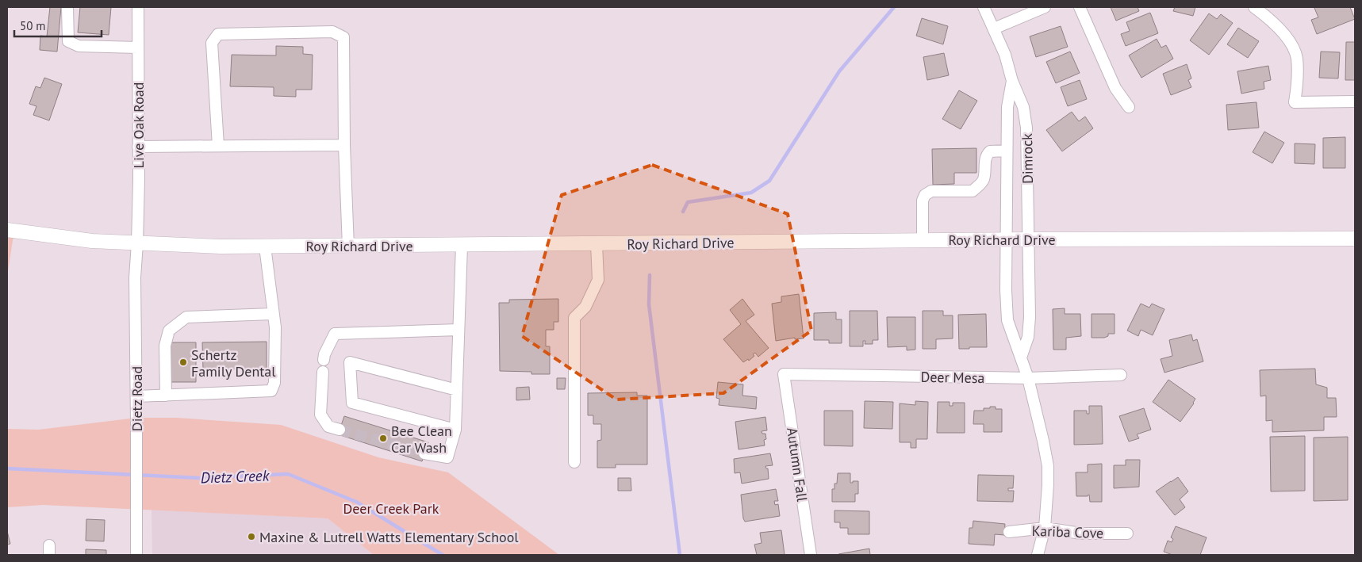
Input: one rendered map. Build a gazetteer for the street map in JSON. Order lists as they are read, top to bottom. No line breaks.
{"streets":{"main road":["Roy Richard Drive"],"street":["Live Oak Road","Dimrock","Deer Mesa","Dietz Road","Autumn Fall","Kariba Cove"]},"crossings":[["Live Oak Road","Roy Richard Drive"],["Live Oak Road","Dietz Road"],["Dimrock","Roy Richard Drive"],["Dimrock","Deer Mesa"],["Dimrock","Kariba Cove"],["Roy Richard Drive","Dietz Road"],["Deer Mesa","Autumn Fall"]],"water":["Dietz Creek"],"parks":["Deer Creek Park"],"places":["Schertz Family Dental","Bee Clean Car Wash","Maxine & Lutrell Watts Elementary School"],"scale_bar":"50 m"}
